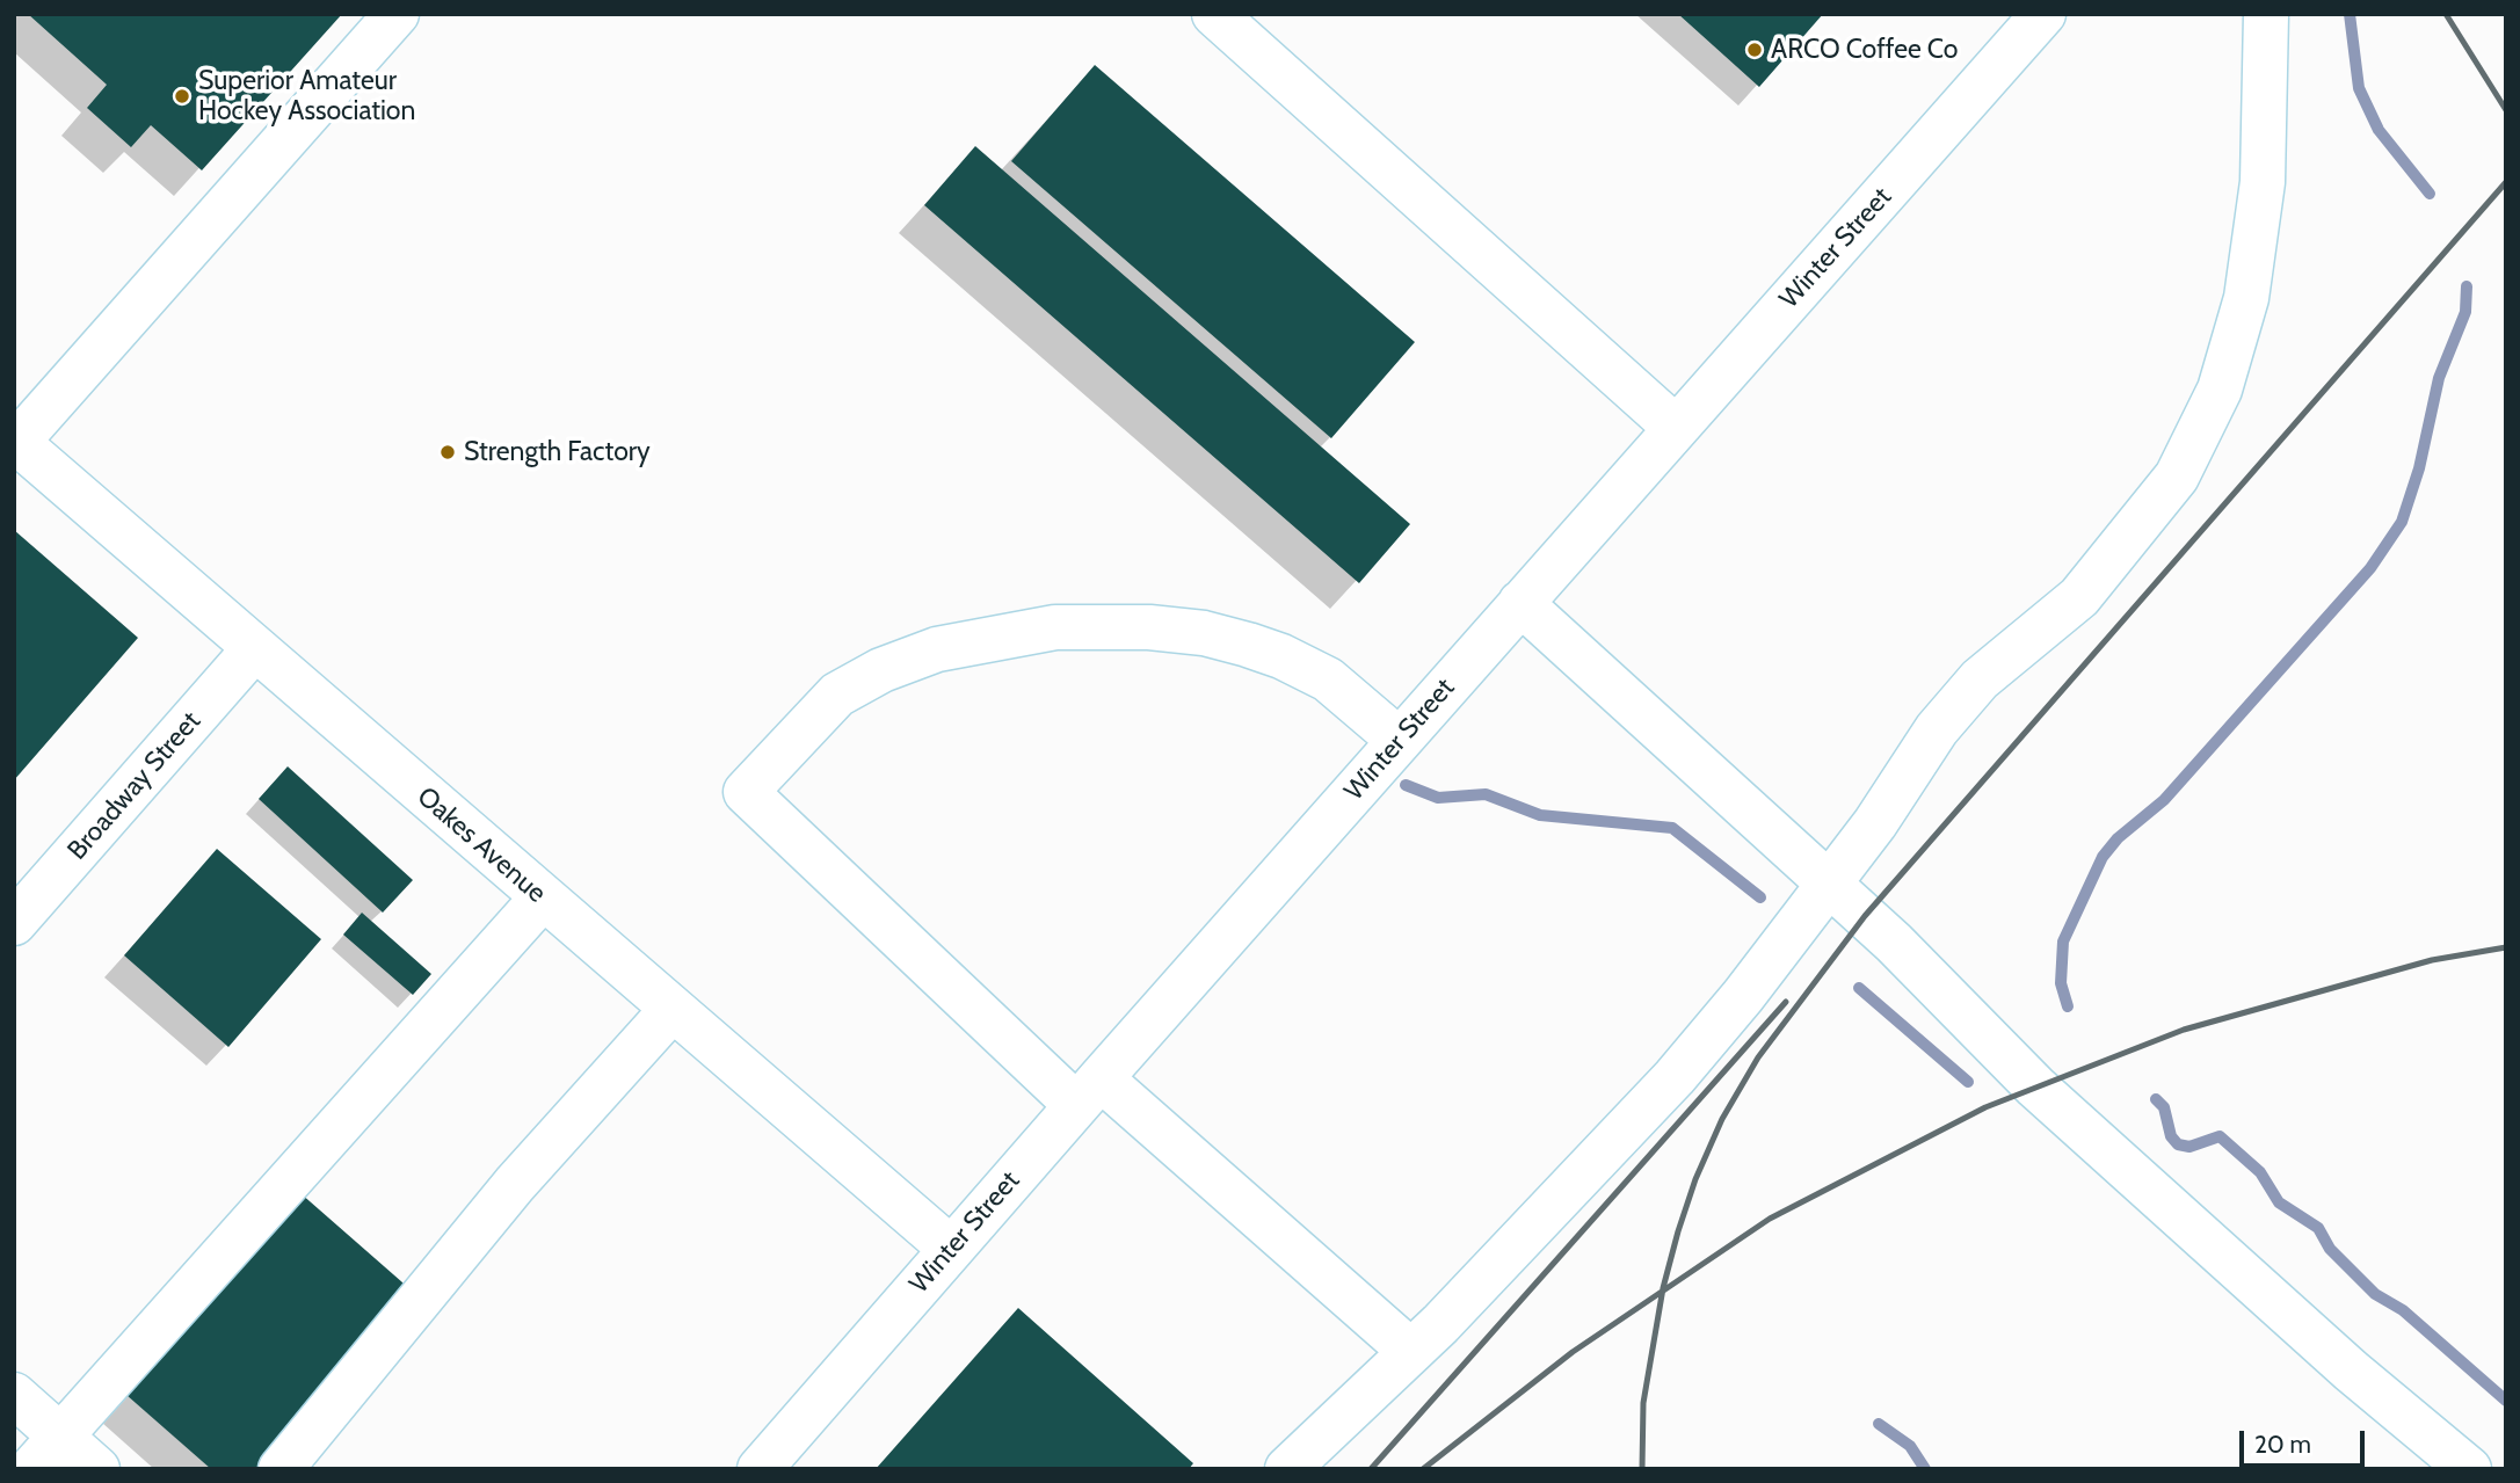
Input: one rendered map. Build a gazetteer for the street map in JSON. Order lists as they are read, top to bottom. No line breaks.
{"streets":{"street":["Winter Street","Broadway Street","Oakes Avenue"]},"crossings":[["Winter Street","Oakes Avenue"],["Broadway Street","Oakes Avenue"]],"places":["ARCO Coffee Co","Superior Amateur Hockey Association","Strength Factory"],"scale_bar":"20 m"}
